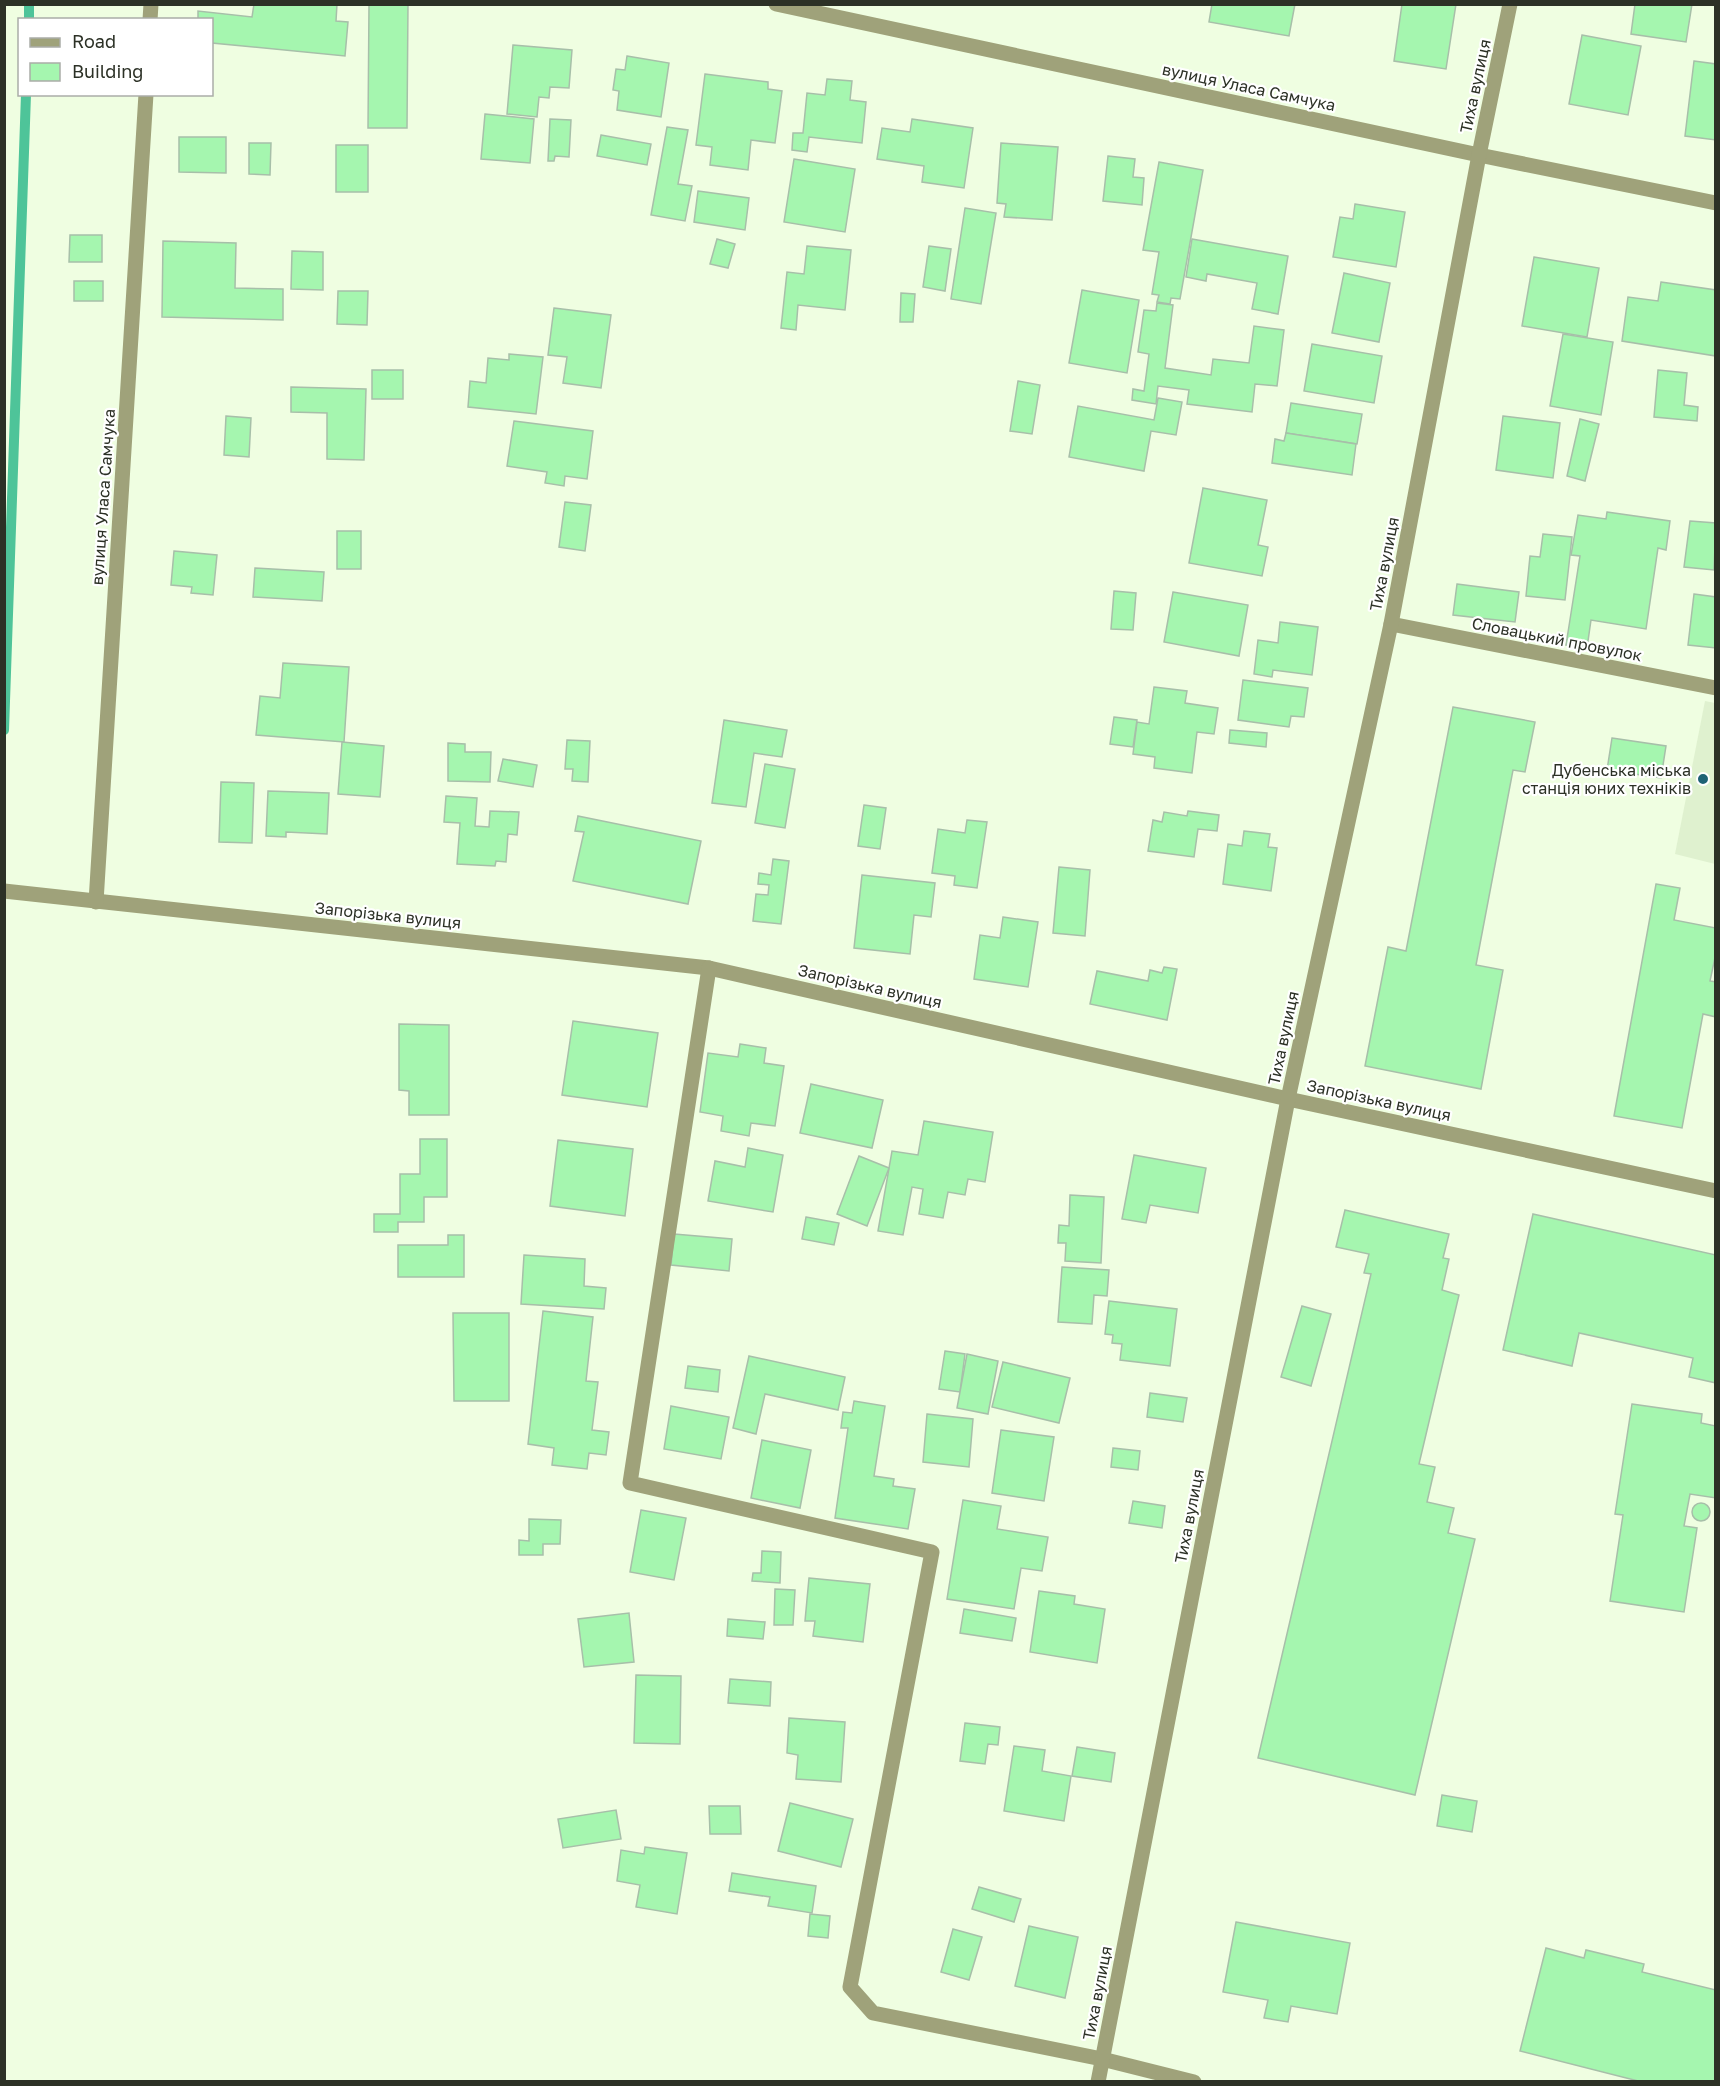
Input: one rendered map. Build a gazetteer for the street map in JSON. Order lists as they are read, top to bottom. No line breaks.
{"streets":{"street":["Тиха вулиця","вулиця Уласа Самчука","Словацький провулок","Запорізька вулиця"]},"crossings":[["Тиха вулиця","вулиця Уласа Самчука"],["Тиха вулиця","Словацький провулок"],["Тиха вулиця","Запорізька вулиця"],["вулиця Уласа Самчука","Запорізька вулиця"]],"places":["Дубенська міська станція юних техніків"],"legend":["Road","Building"]}
